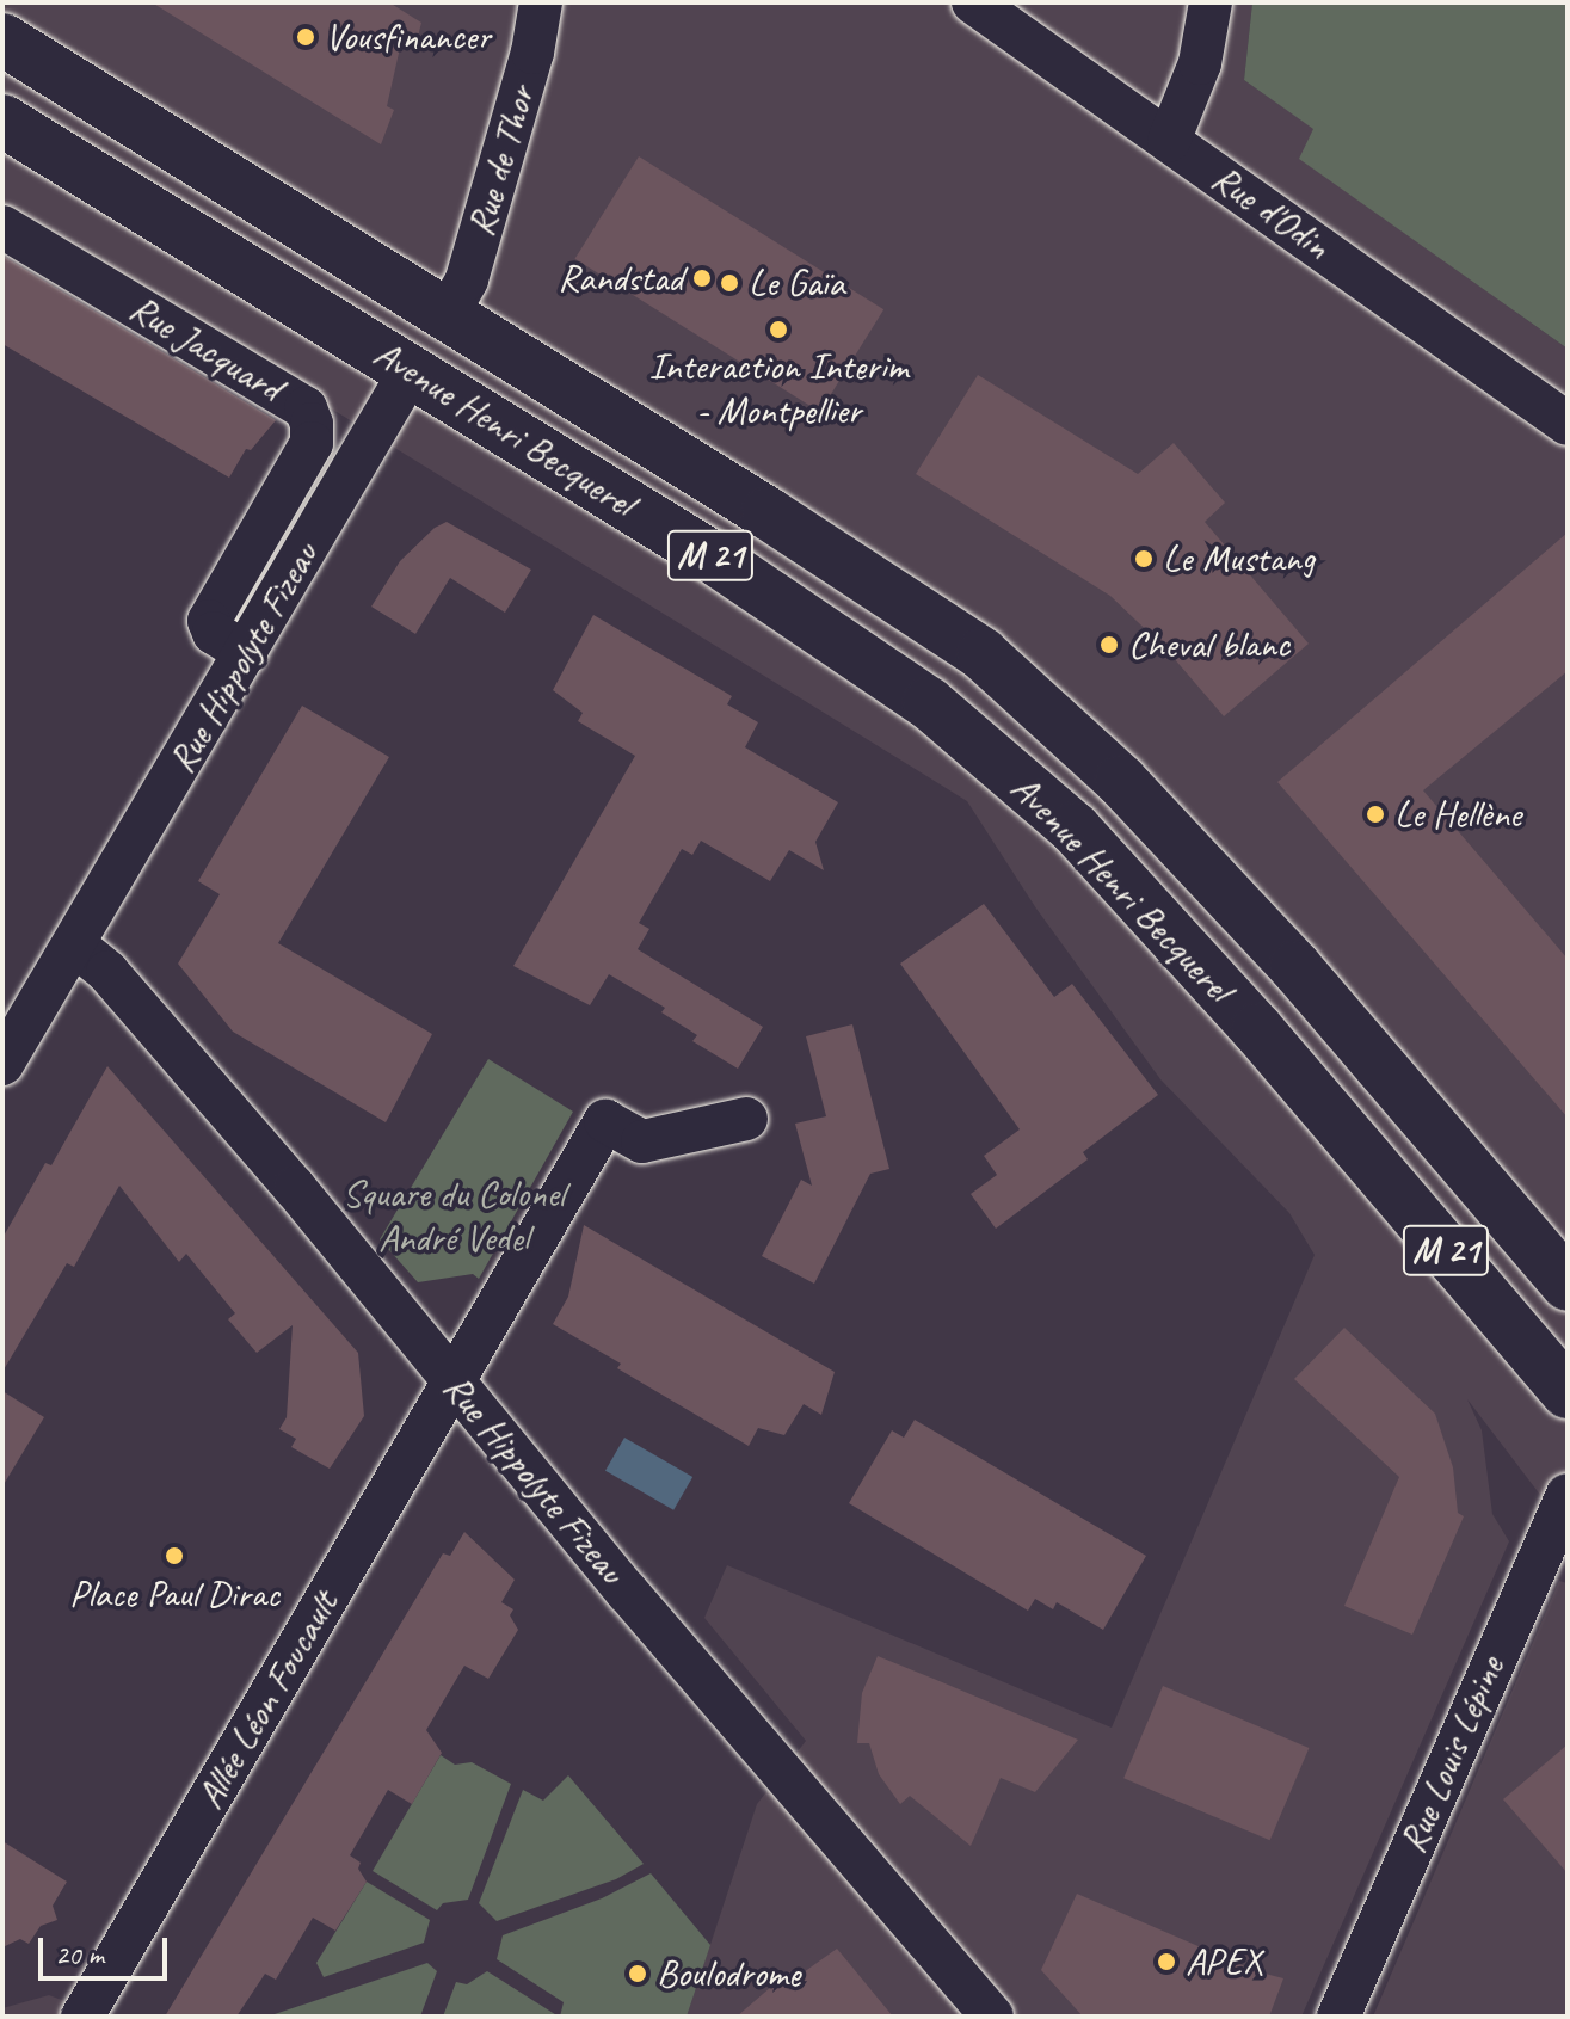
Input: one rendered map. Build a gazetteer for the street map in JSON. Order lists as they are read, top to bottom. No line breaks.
{"streets":{"main road":["Avenue Henri Becquerel","M 21"],"street":["Rue de Thor","Rue d'Odin","Rue Jacquard","Rue Hippolyte Fizeau","Allée Léon Foucault","Rue Louis Lépine"]},"crossings":[["Rue de Thor","Avenue Henri Becquerel"],["Rue Jacquard","Rue Hippolyte Fizeau"],["Avenue Henri Becquerel","Rue Hippolyte Fizeau"],["Rue Hippolyte Fizeau","Allée Léon Foucault"]],"parks":["Square du Colonel André Vedel"],"places":["Vousfinancer","Randstad","Le Gaïa","Interaction Interim - Montpellier","Le Mustang","Cheval blanc","Le Hellène","Place Paul Dirac","APEX","Boulodrome"],"scale_bar":"20 m"}
